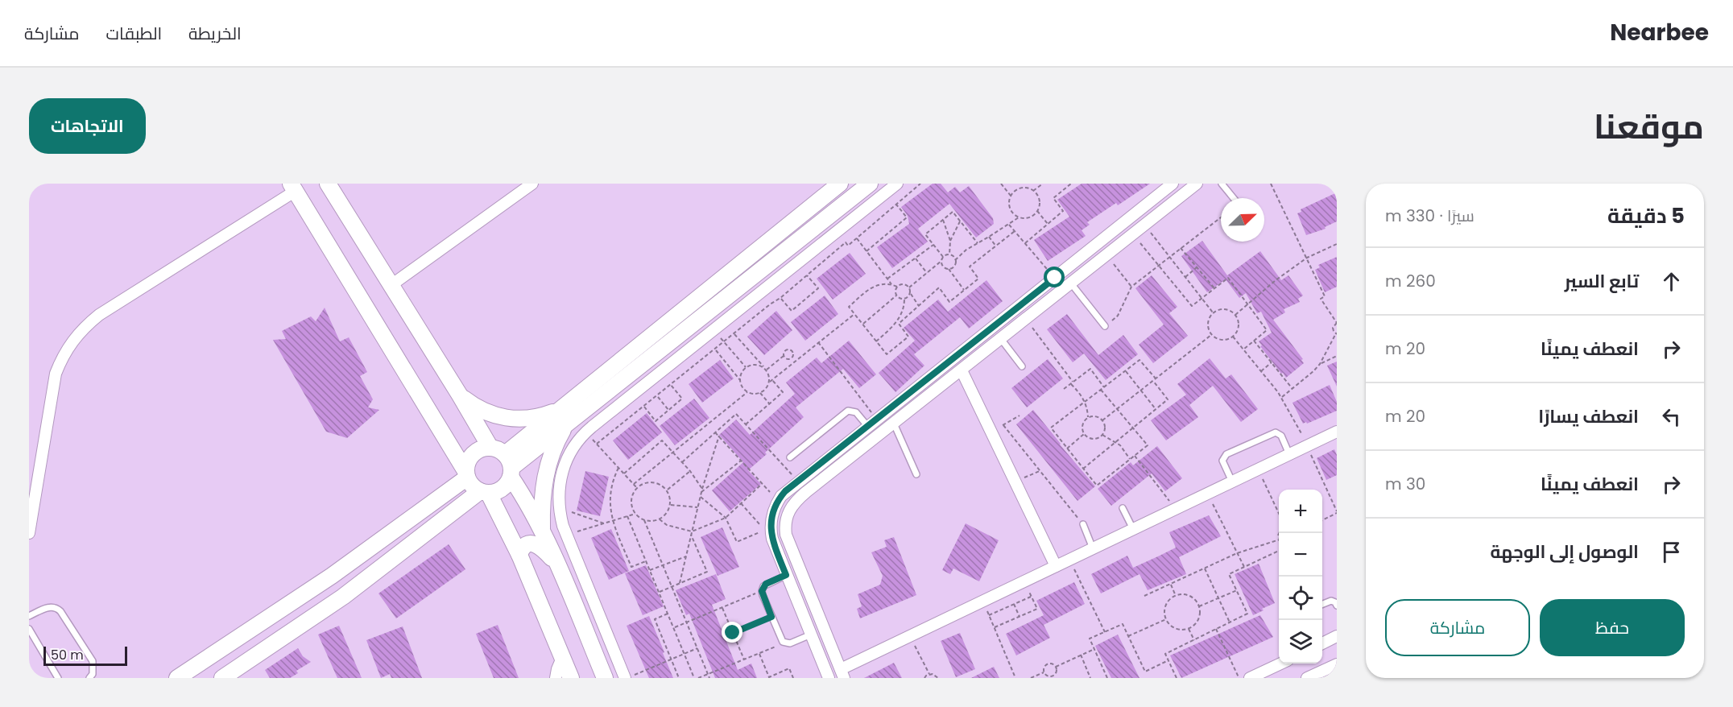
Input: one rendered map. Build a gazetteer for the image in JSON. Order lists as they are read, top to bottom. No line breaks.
{"scale_bar":"50 m","north":"top right","page":{"header":"Nearbee","nav":["الخريطة","الطبقات","مشاركة"],"title":"موقعنا","buttons":["الاتجاهات",["حفظ","مشاركة"]],"heading":["5 دقيقة","سيرًا · 330 m"],"list":[["تابع السير","260 m"],["انعطف يمينًا","20 m"],["انعطف يسارًا","20 m"],["انعطف يمينًا","30 m"],"الوصول إلى الوجهة"],"map_buttons":["+","−"],"scale":"50 m"}}
